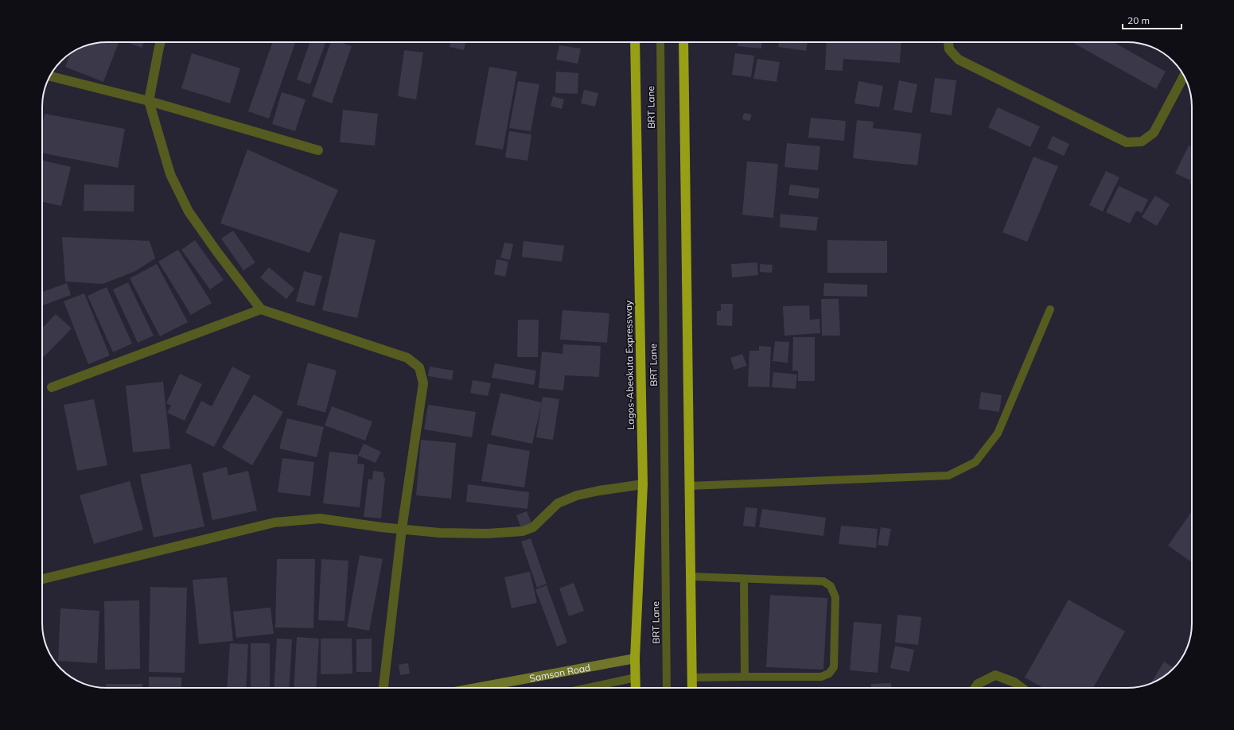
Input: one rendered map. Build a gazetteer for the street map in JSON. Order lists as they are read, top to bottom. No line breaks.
{"streets":{"highway":["Lagos-Abeokuta Expressway"],"street":["Samson Road"],"lane":["BRT Lane"]},"crossings":[["Lagos-Abeokuta Expressway","Samson Road"]],"scale_bar":"20 m"}
